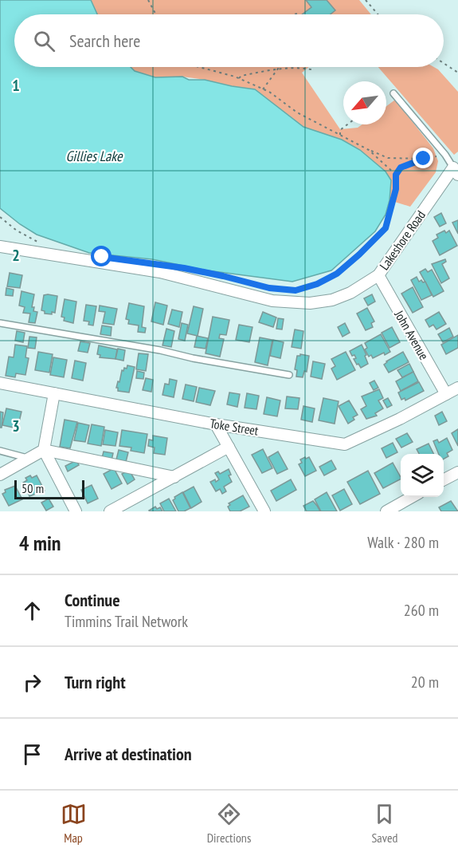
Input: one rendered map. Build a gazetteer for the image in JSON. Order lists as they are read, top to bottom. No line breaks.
{"streets":{"street":["Lakeshore Road","John Avenue","Toke Street"]},"crossings":[["Lakeshore Road","John Avenue"],["John Avenue","Toke Street"]],"water":["Gillies Lake"],"scale_bar":"50 m","north":"bottom left","page":{"search":"Search here","scale":"50 m","heading":["4 min","Walk · 280 m"],"list":[["Continue","Timmins Trail Network","260 m"],["Turn right","20 m"],"Arrive at destination"],"nav":["Map","Directions","Saved"]},"grid":{"rows":["1","2","3"]}}
